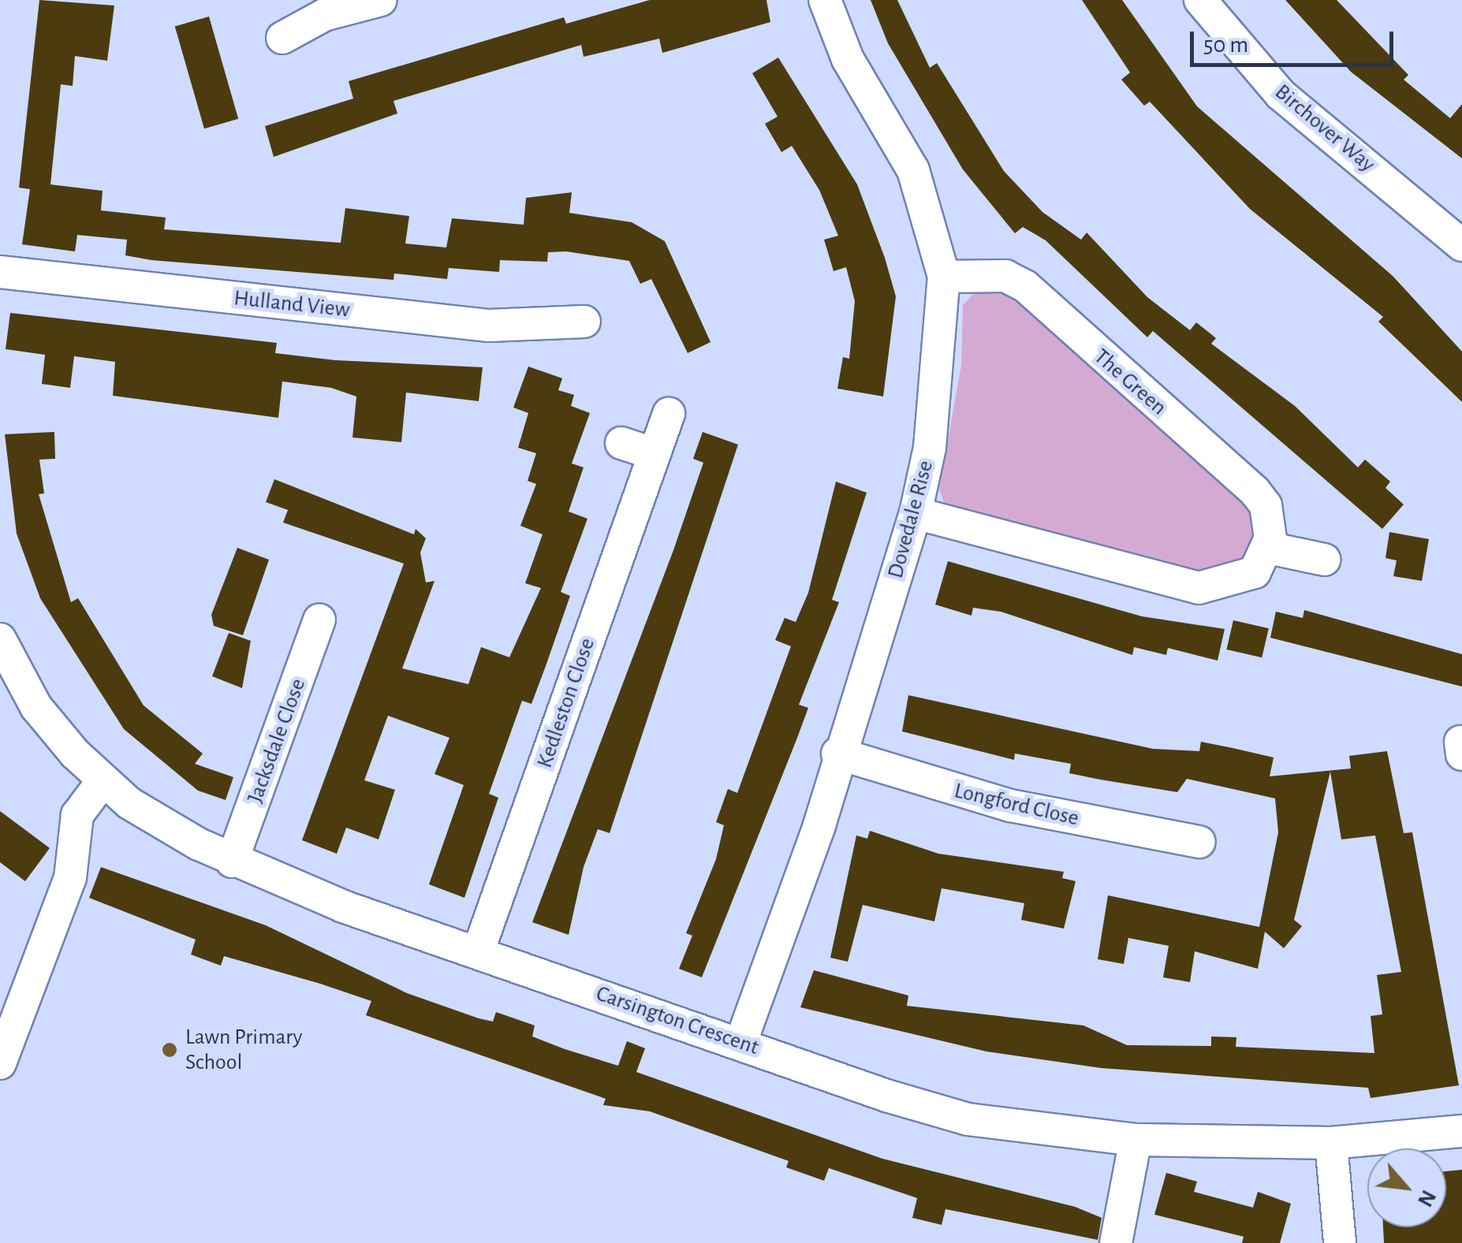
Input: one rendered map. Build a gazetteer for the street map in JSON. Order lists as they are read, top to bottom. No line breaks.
{"streets":{"street":["Birchover Way","Hulland View","The Green","Dovedale Rise","Kedleston Close","Jacksdale Close","Longford Close","Carsington Crescent"]},"crossings":[["The Green","Dovedale Rise"],["Dovedale Rise","Longford Close"],["Dovedale Rise","Carsington Crescent"],["Kedleston Close","Carsington Crescent"],["Jacksdale Close","Carsington Crescent"]],"places":["Lawn Primary School"],"scale_bar":"50 m","north":"bottom right"}
